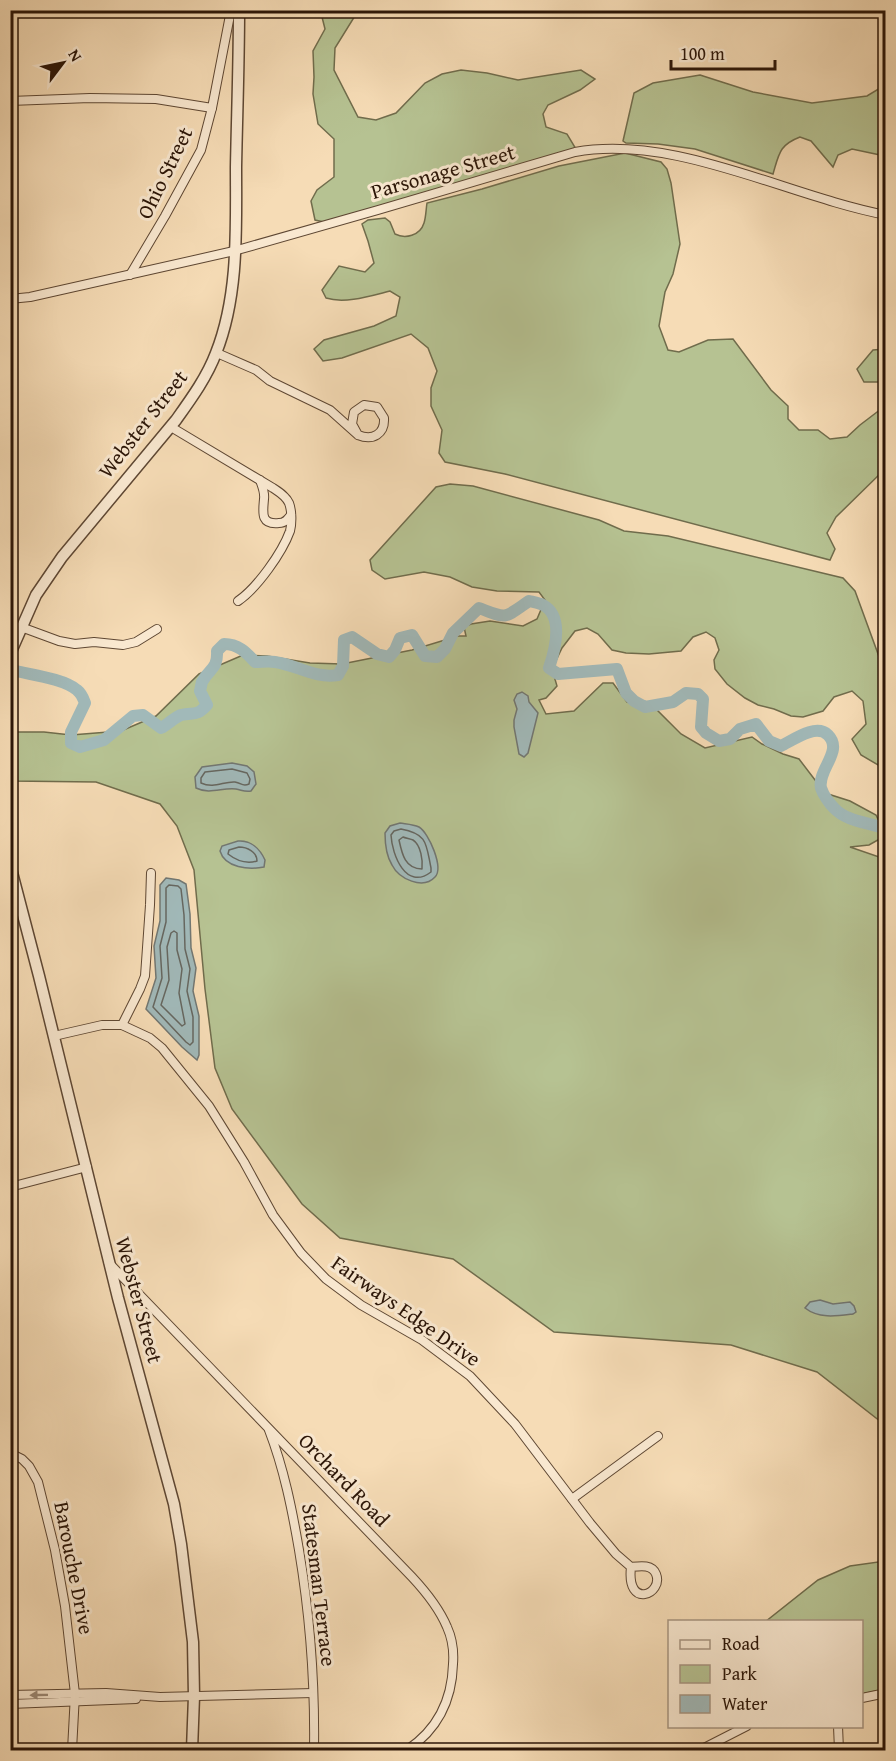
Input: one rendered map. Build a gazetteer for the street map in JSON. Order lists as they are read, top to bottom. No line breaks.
{"streets":{"street":["Parsonage Street","Ohio Street","Webster Street","Fairways Edge Drive","Orchard Road","Barouche Drive","Statesman Terrace"]},"crossings":[["Parsonage Street","Ohio Street"],["Parsonage Street","Webster Street"],["Webster Street","Fairways Edge Drive"],["Webster Street","Orchard Road"],["Orchard Road","Statesman Terrace"]],"legend":["Road","Park","Water"],"scale_bar":"100 m","north":"top right"}
